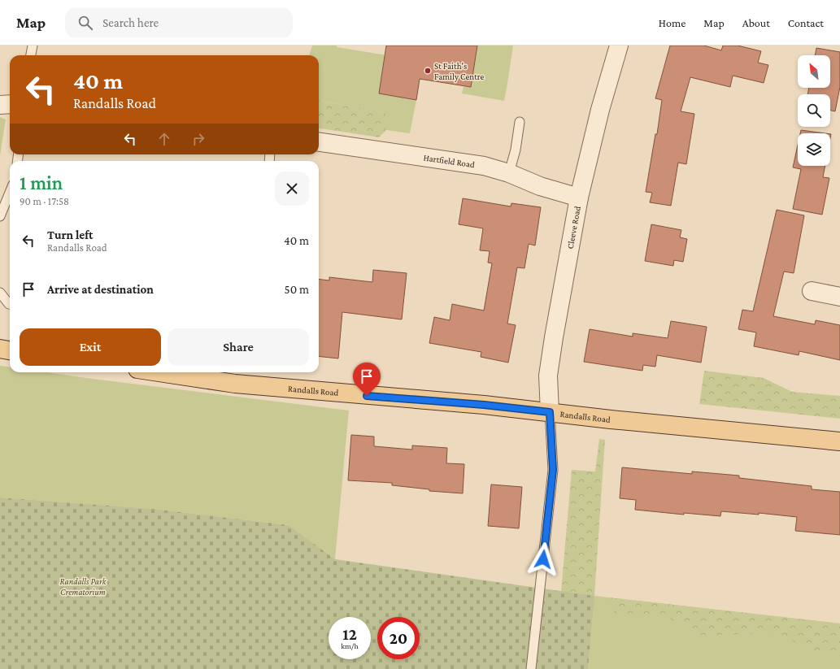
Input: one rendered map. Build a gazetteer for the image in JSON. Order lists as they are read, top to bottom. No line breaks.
{"streets":{"main road":["Randalls Road"],"street":["Hartfield Road","Cleeve Road"]},"crossings":[["Hartfield Road","Cleeve Road"],["Cleeve Road","Randalls Road"]],"parks":["Randalls Park Crematorium"],"places":["St Faith's Family Centre"],"north":"top left","page":{"header":"Map","search":"Search here","nav":["Home","Map","About","Contact"],"turn":["40 m","Randalls Road"],"heading":["1 min","90 m · 17:58"],"list":[{"name":"Turn left","note":"Randalls Road","value":"40 m"},{"name":"Arrive at destination","value":"50 m"}],"buttons":["Exit","Share"],"speed":"12 km/h","limit":"20"}}
